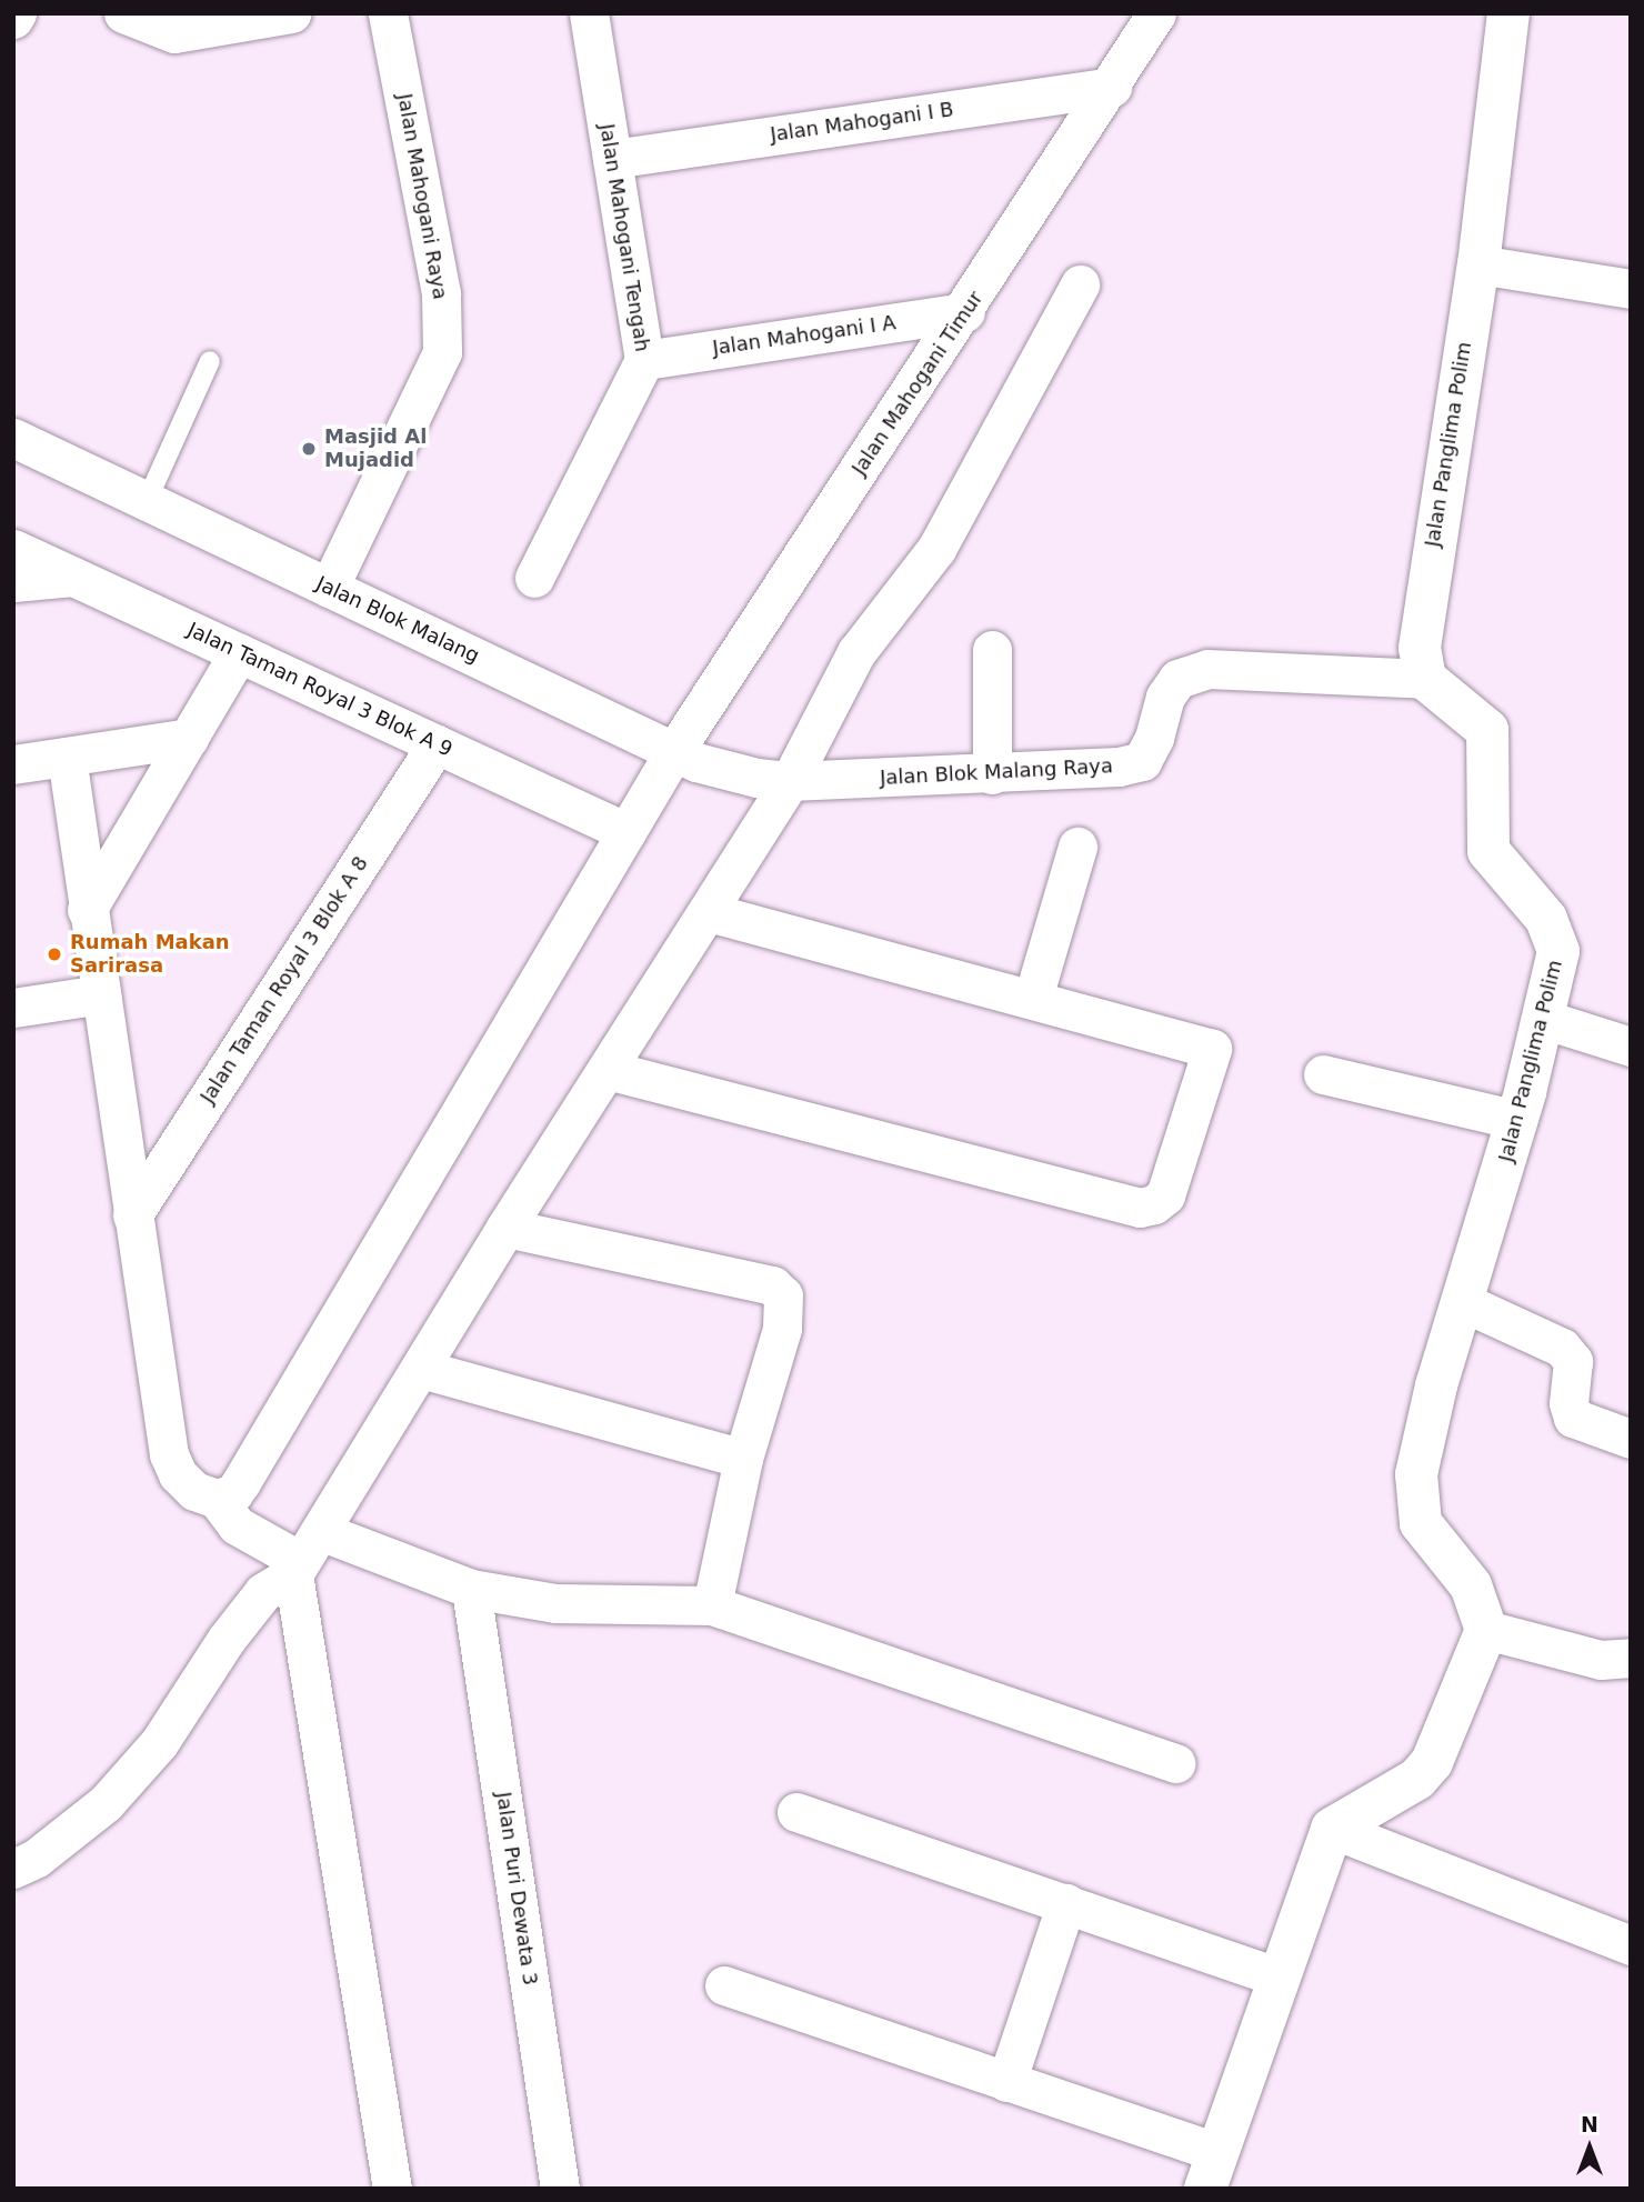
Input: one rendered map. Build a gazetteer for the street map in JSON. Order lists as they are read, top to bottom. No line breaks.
{"streets":{"street":["Jalan Mahogani I B","Jalan Mahogani Raya","Jalan Mahogani Tengah","Jalan Mahogani I A","Jalan Mahogani Timur","Jalan Panglima Polim","Jalan Blok Malang","Jalan Taman Royal 3 Blok A 9","Jalan Blok Malang Raya","Jalan Taman Royal 3 Blok A 8","Jalan Puri Dewata 3"]},"crossings":[["Jalan Mahogani I B","Jalan Mahogani Tengah"],["Jalan Mahogani I B","Jalan Mahogani Timur"],["Jalan Mahogani Raya","Jalan Blok Malang"],["Jalan Mahogani Tengah","Jalan Mahogani I A"],["Jalan Mahogani I A","Jalan Mahogani Timur"],["Jalan Mahogani Timur","Jalan Blok Malang"],["Jalan Mahogani Timur","Jalan Taman Royal 3 Blok A 9"],["Jalan Panglima Polim","Jalan Blok Malang Raya"],["Jalan Blok Malang","Jalan Blok Malang Raya"],["Jalan Taman Royal 3 Blok A 9","Jalan Taman Royal 3 Blok A 8"]],"places":["Masjid Al Mujadid","Rumah Makan Sarirasa"],"north":"top"}
